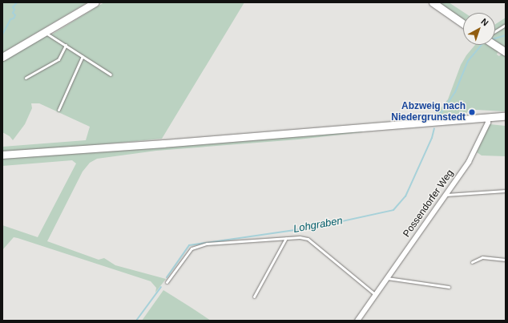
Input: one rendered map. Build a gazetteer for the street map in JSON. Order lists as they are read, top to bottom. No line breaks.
{"streets":{"street":["Possendorfer Weg"]},"water":["Lohgraben"],"places":["Abzweig nach Niedergrunstedt"],"north":"top right"}
